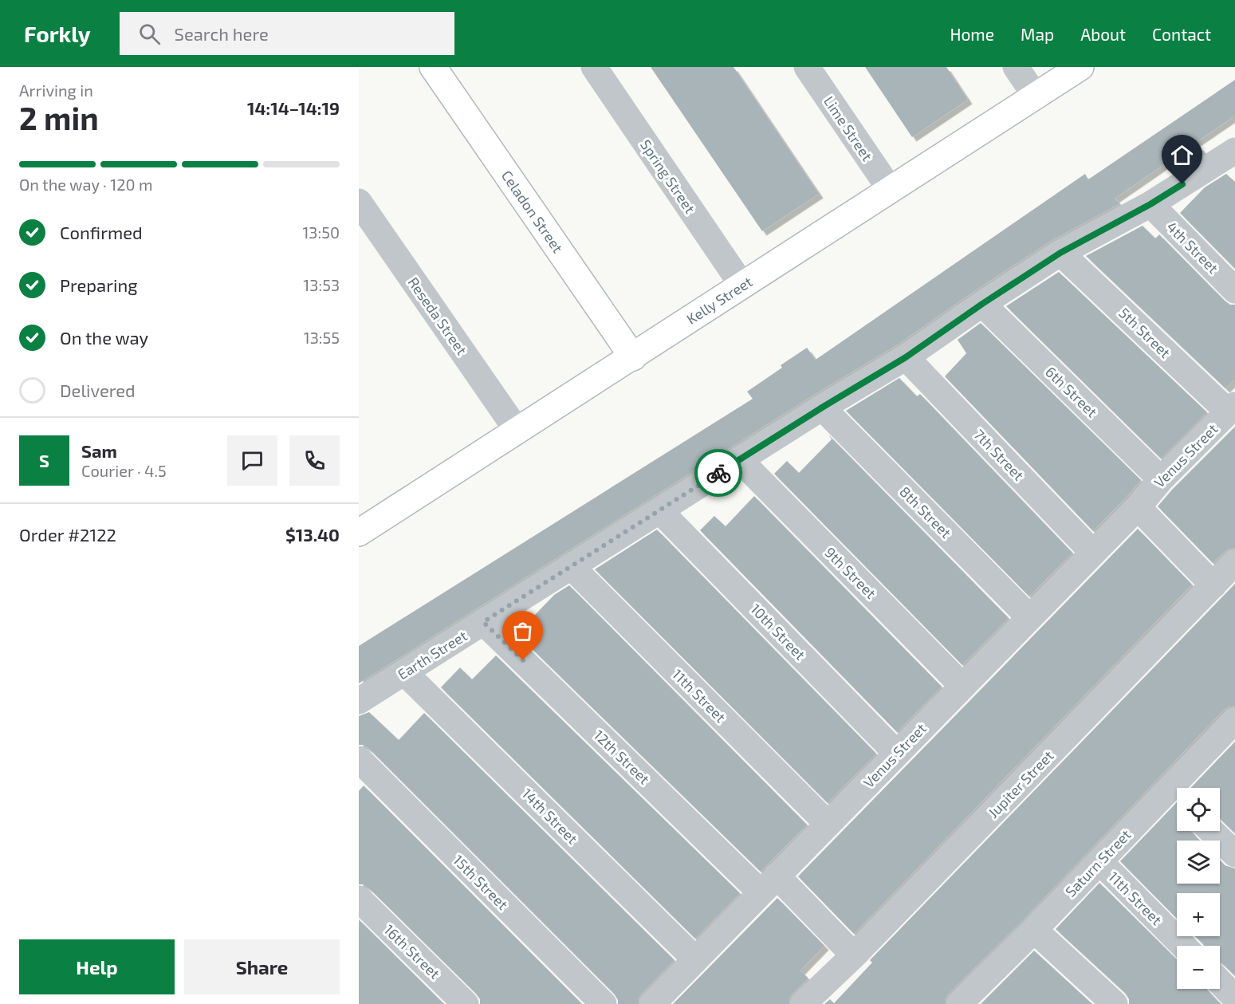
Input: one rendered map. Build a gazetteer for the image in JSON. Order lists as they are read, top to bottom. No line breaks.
{"streets":{"street":["Lime Street","Spring Street","Celadon Street","4th Street","Kelly Street","Reseda Street","5th Street","6th Street","7th Street","Venus Street","8th Street","9th Street","10th Street","Earth Street","11th Street","12th Street","Jupiter Street","14th Street","Saturn Street","15th Street","16th Street"]},"crossings":[["Lime Street","Kelly Street"],["Spring Street","Kelly Street"],["Celadon Street","Kelly Street"],["4th Street","Earth Street"],["Kelly Street","Reseda Street"],["5th Street","Venus Street"],["5th Street","Earth Street"],["6th Street","Venus Street"],["6th Street","Earth Street"],["7th Street","Venus Street"],["7th Street","Earth Street"],["Venus Street","8th Street"],["Venus Street","9th Street"],["Venus Street","10th Street"],["Venus Street","11th Street"],["Venus Street","12th Street"],["Venus Street","14th Street"],["8th Street","Earth Street"],["9th Street","Earth Street"],["10th Street","Earth Street"],["Earth Street","11th Street"],["Earth Street","12th Street"],["Earth Street","14th Street"],["11th Street","Saturn Street"],["12th Street","Jupiter Street"]],"page":{"header":"Forkly","search":"Search here","nav":["Home","Map","About","Contact"],"heading":["2 min","Arriving in","14:14–14:19"],"panel":["Sam","Courier · 4.5","Order #2122","$13.40"],"bar":"On the way · 120 m","list":[["Confirmed","13:50"],["Preparing","13:53"],["On the way","13:55"],"Delivered"],"round":"S","map_buttons":["+","−"],"buttons":["Help","Share"]}}
